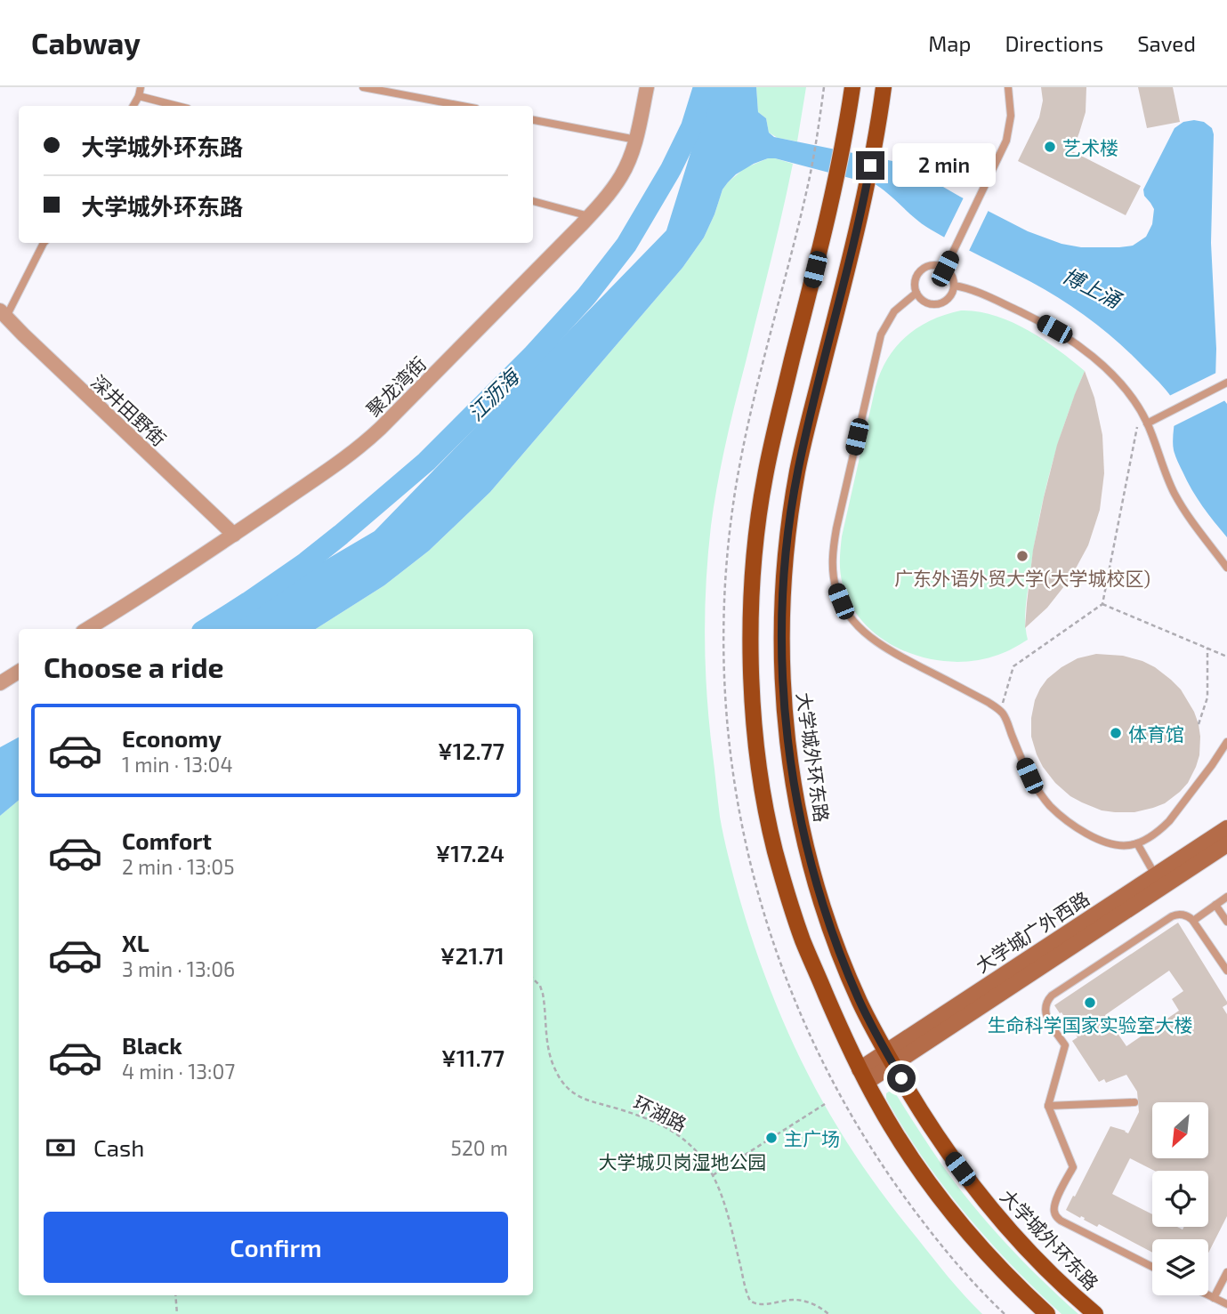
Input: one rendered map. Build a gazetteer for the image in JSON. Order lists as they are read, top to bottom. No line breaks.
{"streets":{"main road":["大学城外环东路","大学城广外西路"],"street":["聚龙湾街","深井田野街"],"path":["环湖路"]},"crossings":[["聚龙湾街","深井田野街"],["大学城外环东路","大学城广外西路"]],"water":["博上涌","江沥海"],"parks":["大学城贝岗湿地公园"],"places":["艺术楼","广东外语外贸大学(大学城校区)","体育馆","生命科学国家实验室大楼","主广场"],"north":"bottom left","page":{"header":"Cabway","nav":["Map","Directions","Saved"],"banner":["大学城外环东路","大学城外环东路"],"bubble":"2 min","heading":"Choose a ride","list":[{"name":"Economy","note":"1 min · 13:04","value":"¥12.77"},{"name":"Comfort","note":"2 min · 13:05","value":"¥17.24"},{"name":"XL","note":"3 min · 13:06","value":"¥21.71"},{"name":"Black","note":"4 min · 13:07","value":"¥11.77"}],"pay":["Cash","520 m"],"buttons":"Confirm"}}
